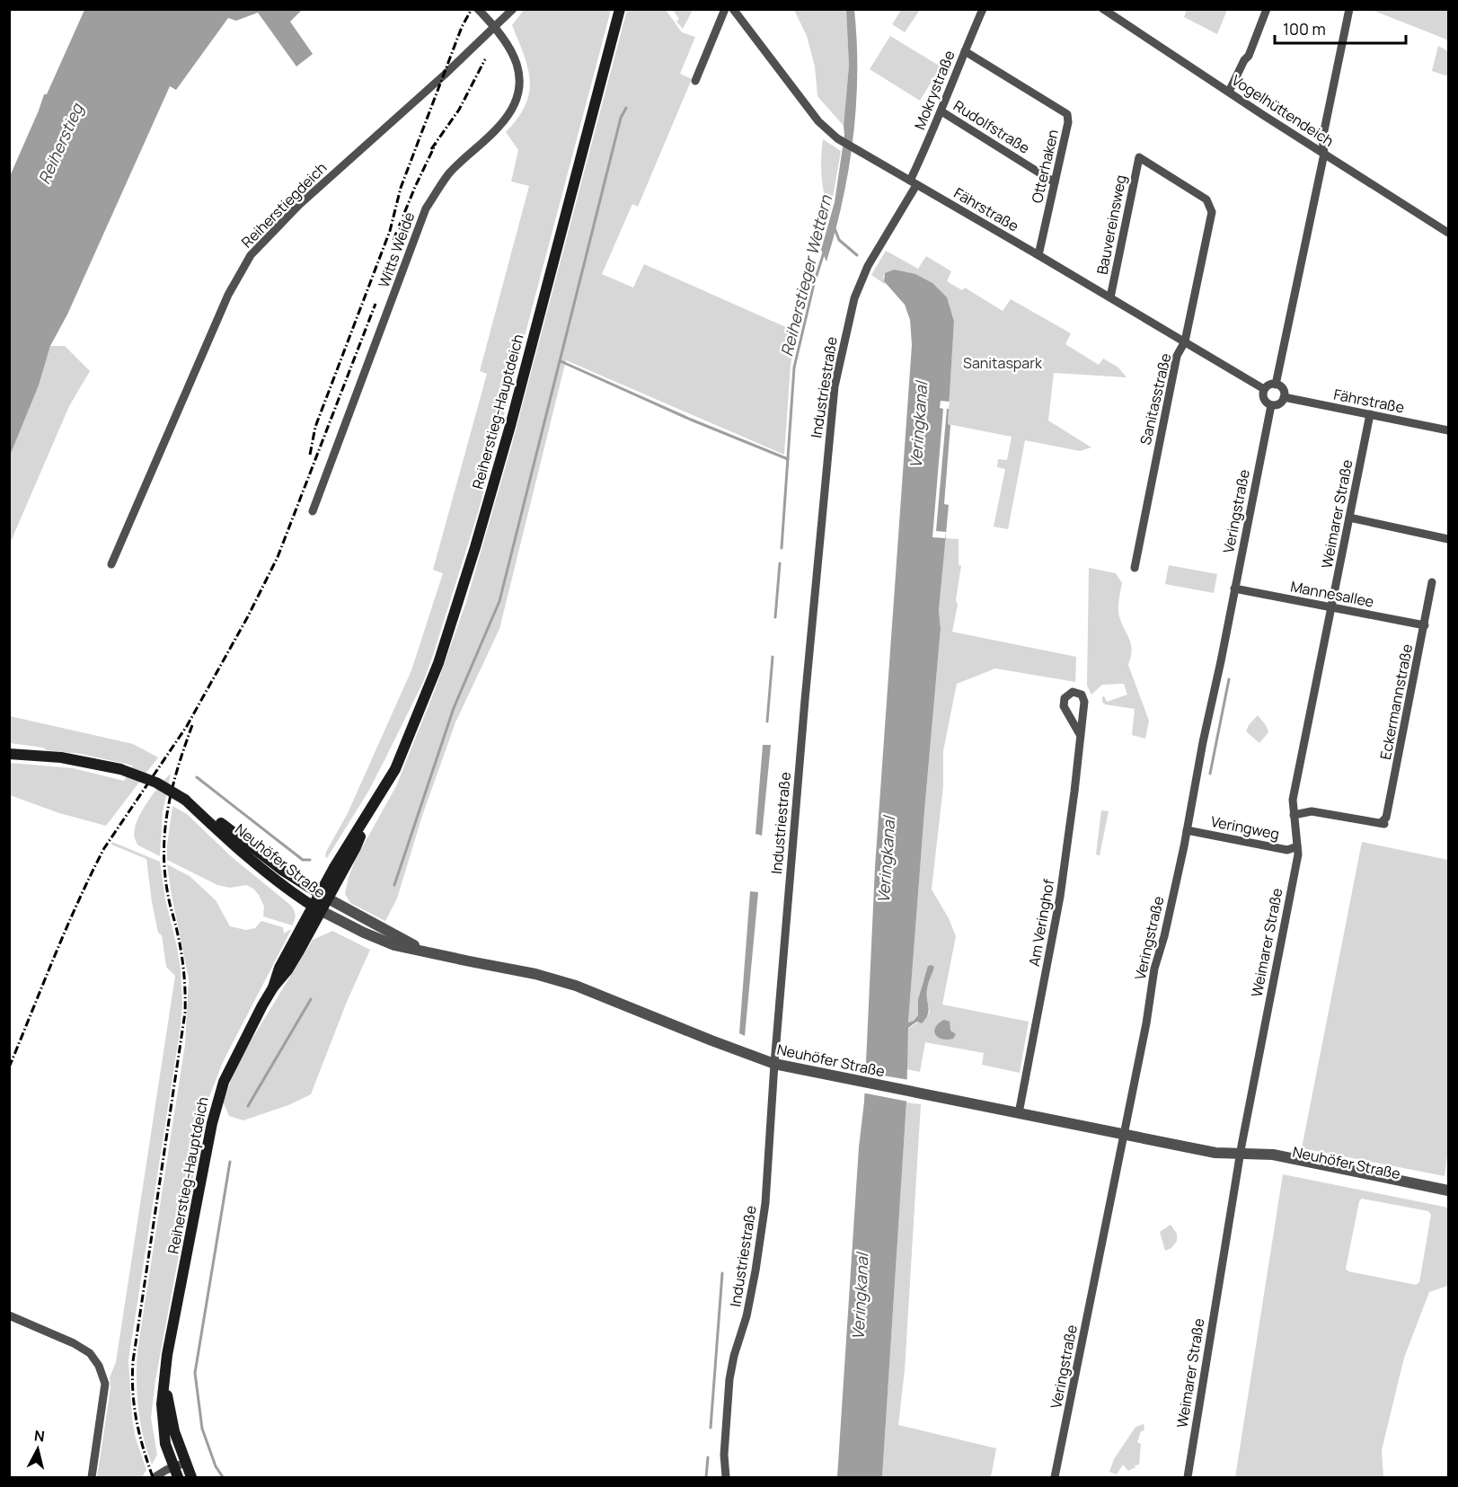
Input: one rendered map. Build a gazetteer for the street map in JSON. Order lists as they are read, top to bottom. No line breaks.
{"streets":{"main road":["Reiherstieg-Hauptdeich","Neuhöfer Straße"],"street":["Mokrystraße","Vogelhüttendeich","Rudolfstraße","Otterhaken","Reiherstiegdeich","Fährstraße","Bauvereinsweg","Witts Weide","Industriestraße","Sanitasstraße","Veringstraße","Weimarer Straße","Mannesallee","Eckermannstraße","Veringweg","Am Veringhof"]},"crossings":[["Mokrystraße","Rudolfstraße"],["Mokrystraße","Otterhaken"],["Mokrystraße","Fährstraße"],["Mokrystraße","Industriestraße"],["Rudolfstraße","Otterhaken"],["Otterhaken","Fährstraße"],["Reiherstiegdeich","Witts Weide"],["Fährstraße","Bauvereinsweg"],["Fährstraße","Industriestraße"],["Fährstraße","Sanitasstraße"],["Fährstraße","Veringstraße"],["Fährstraße","Weimarer Straße"],["Bauvereinsweg","Sanitasstraße"],["Industriestraße","Neuhöfer Straße"],["Reiherstieg-Hauptdeich","Neuhöfer Straße"],["Veringstraße","Mannesallee"],["Veringstraße","Veringweg"],["Veringstraße","Neuhöfer Straße"],["Weimarer Straße","Mannesallee"],["Weimarer Straße","Eckermannstraße"],["Weimarer Straße","Veringweg"],["Weimarer Straße","Neuhöfer Straße"],["Mannesallee","Eckermannstraße"],["Neuhöfer Straße","Am Veringhof"]],"water":["Reiherstieg","Reiherstieger Wettern","Veringkanal"],"parks":["Sanitaspark"],"scale_bar":"100 m","north":"top"}
